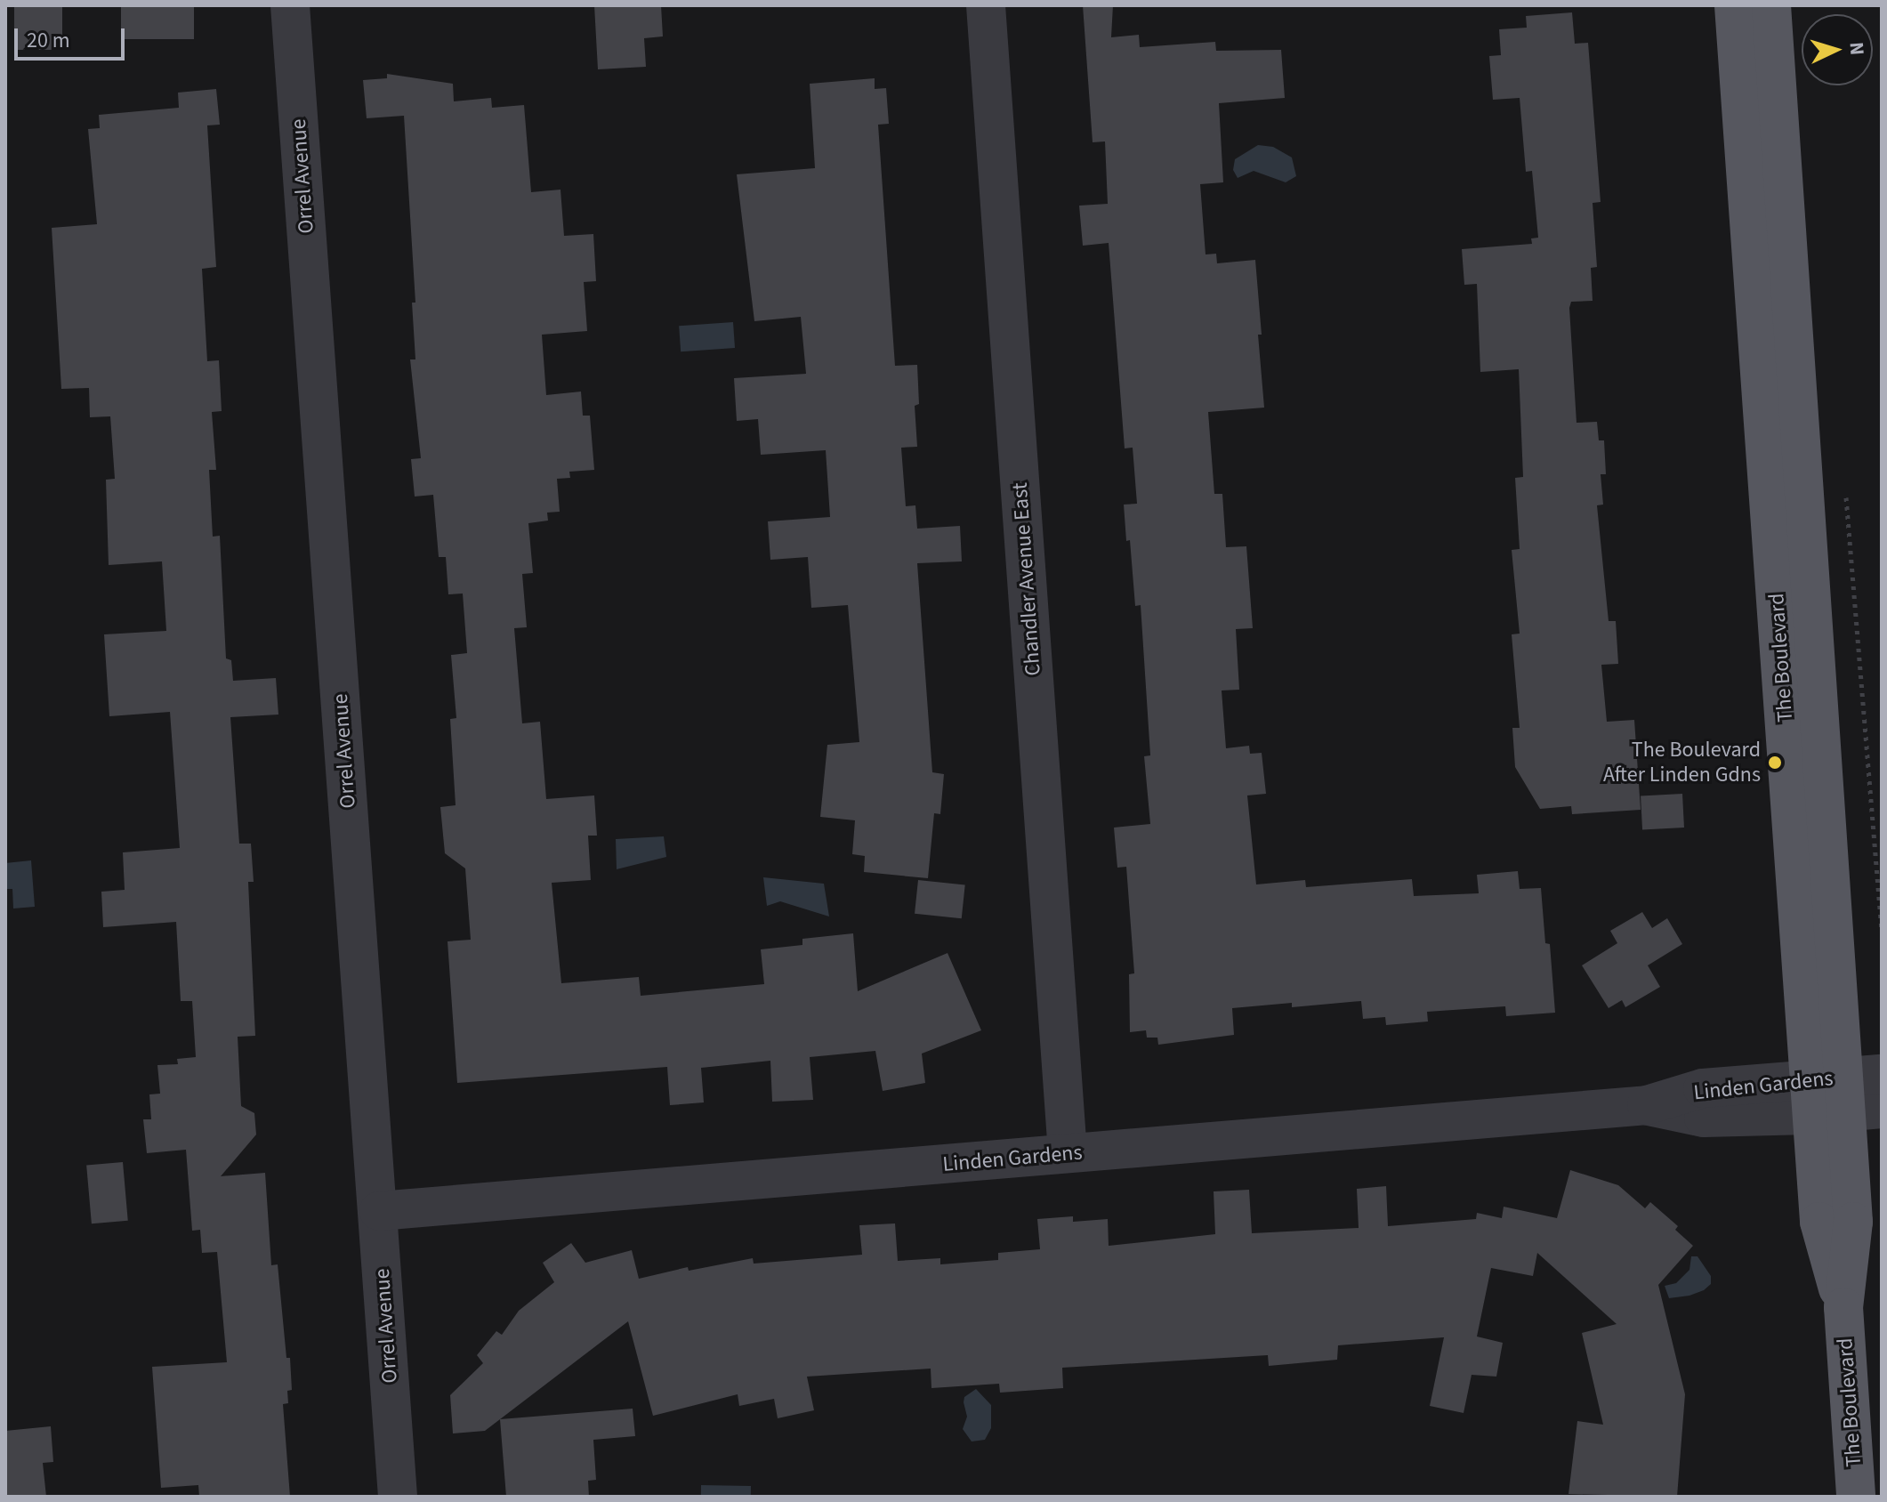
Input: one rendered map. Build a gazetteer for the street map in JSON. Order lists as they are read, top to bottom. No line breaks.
{"streets":{"main road":["The Boulevard"],"street":["Orrel Avenue","Chandler Avenue East","Linden Gardens"]},"crossings":[["Orrel Avenue","Linden Gardens"],["Chandler Avenue East","Linden Gardens"],["The Boulevard","Linden Gardens"]],"places":["The Boulevard After Linden Gdns"],"scale_bar":"20 m","north":"right"}
